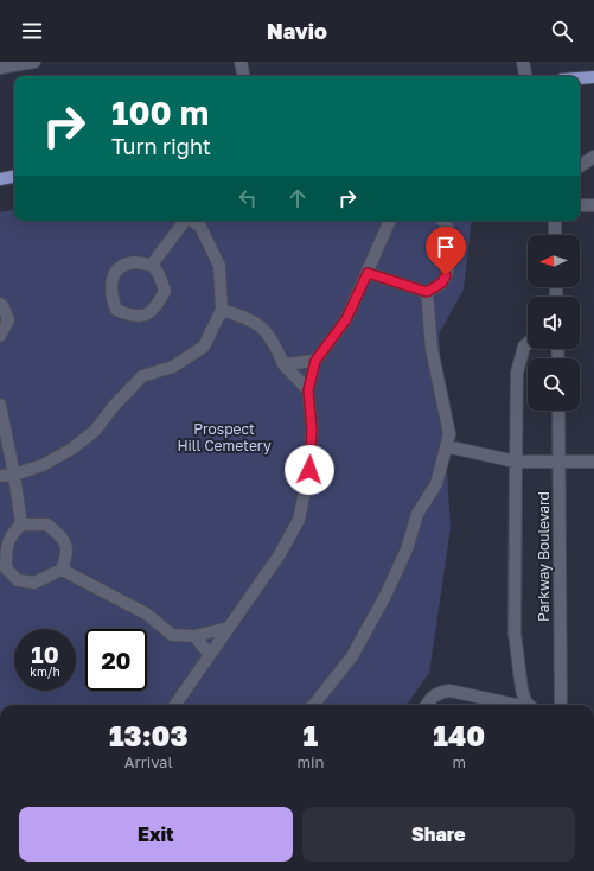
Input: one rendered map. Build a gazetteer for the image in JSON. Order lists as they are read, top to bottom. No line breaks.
{"streets":{"street":["Parkway Boulevard"]},"parks":["Prospect Hill Cemetery"],"north":"left","page":{"header":"Navio","turn":["100 m","Turn right"],"speed":"10 km/h","limit":"20","eta":["13:03","Arrival","1","min","140","m"],"buttons":["Exit","Share"]}}
